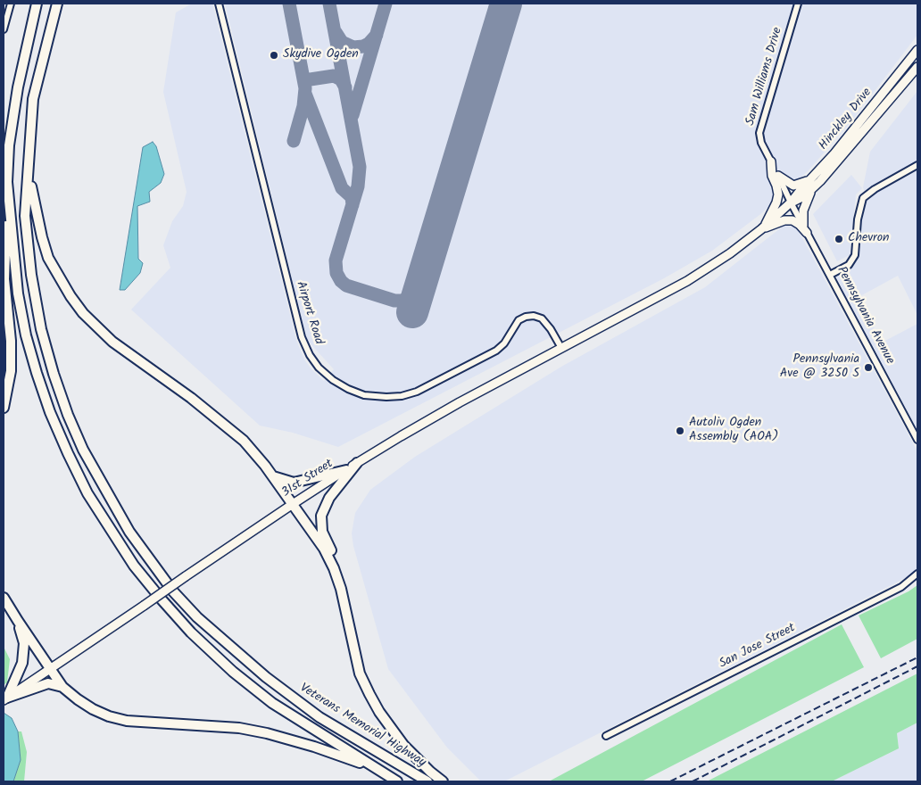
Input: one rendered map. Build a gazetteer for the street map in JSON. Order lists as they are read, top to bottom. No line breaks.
{"streets":{"highway":["Veterans Memorial Highway"],"main road":["Hinckley Drive","31st Street"],"street":["Sam Williams Drive","Airport Road","Pennsylvania Avenue","San Jose Street"]},"crossings":[["Sam Williams Drive","Hinckley Drive"],["Sam Williams Drive","Pennsylvania Avenue"],["Hinckley Drive","Pennsylvania Avenue"],["Hinckley Drive","31st Street"],["Airport Road","31st Street"]],"places":["Skydive Ogden","Chevron","Pennsylvania Ave @ 3250 S","Autoliv Ogden Assembly (AOA)"]}
